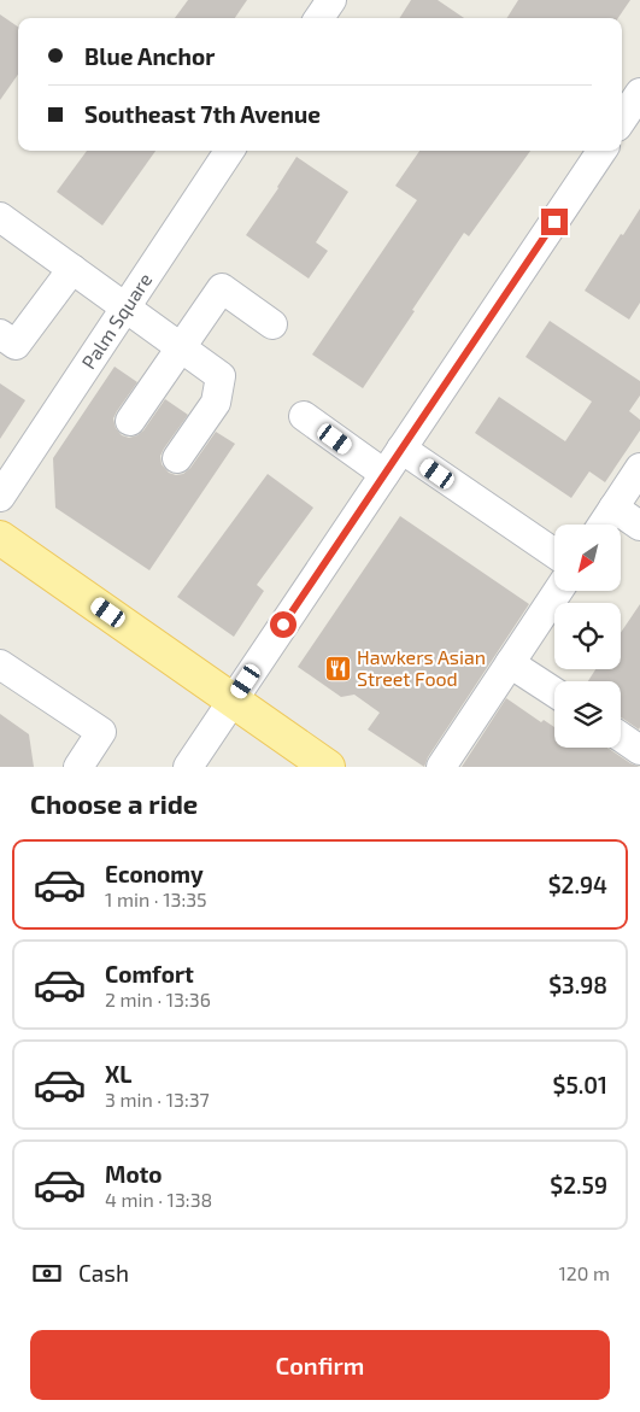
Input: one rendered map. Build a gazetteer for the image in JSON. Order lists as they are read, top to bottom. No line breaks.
{"streets":{"street":["Palm Square"]},"places":{"restaurant":["Hawkers Asian Street Food"]},"north":"bottom left","page":{"banner":["Blue Anchor","Southeast 7th Avenue"],"heading":"Choose a ride","list":[{"name":"Economy","note":"1 min · 13:35","value":"$2.94"},{"name":"Comfort","note":"2 min · 13:36","value":"$3.98"},{"name":"XL","note":"3 min · 13:37","value":"$5.01"},{"name":"Moto","note":"4 min · 13:38","value":"$2.59"}],"pay":["Cash","120 m"],"buttons":"Confirm"}}
